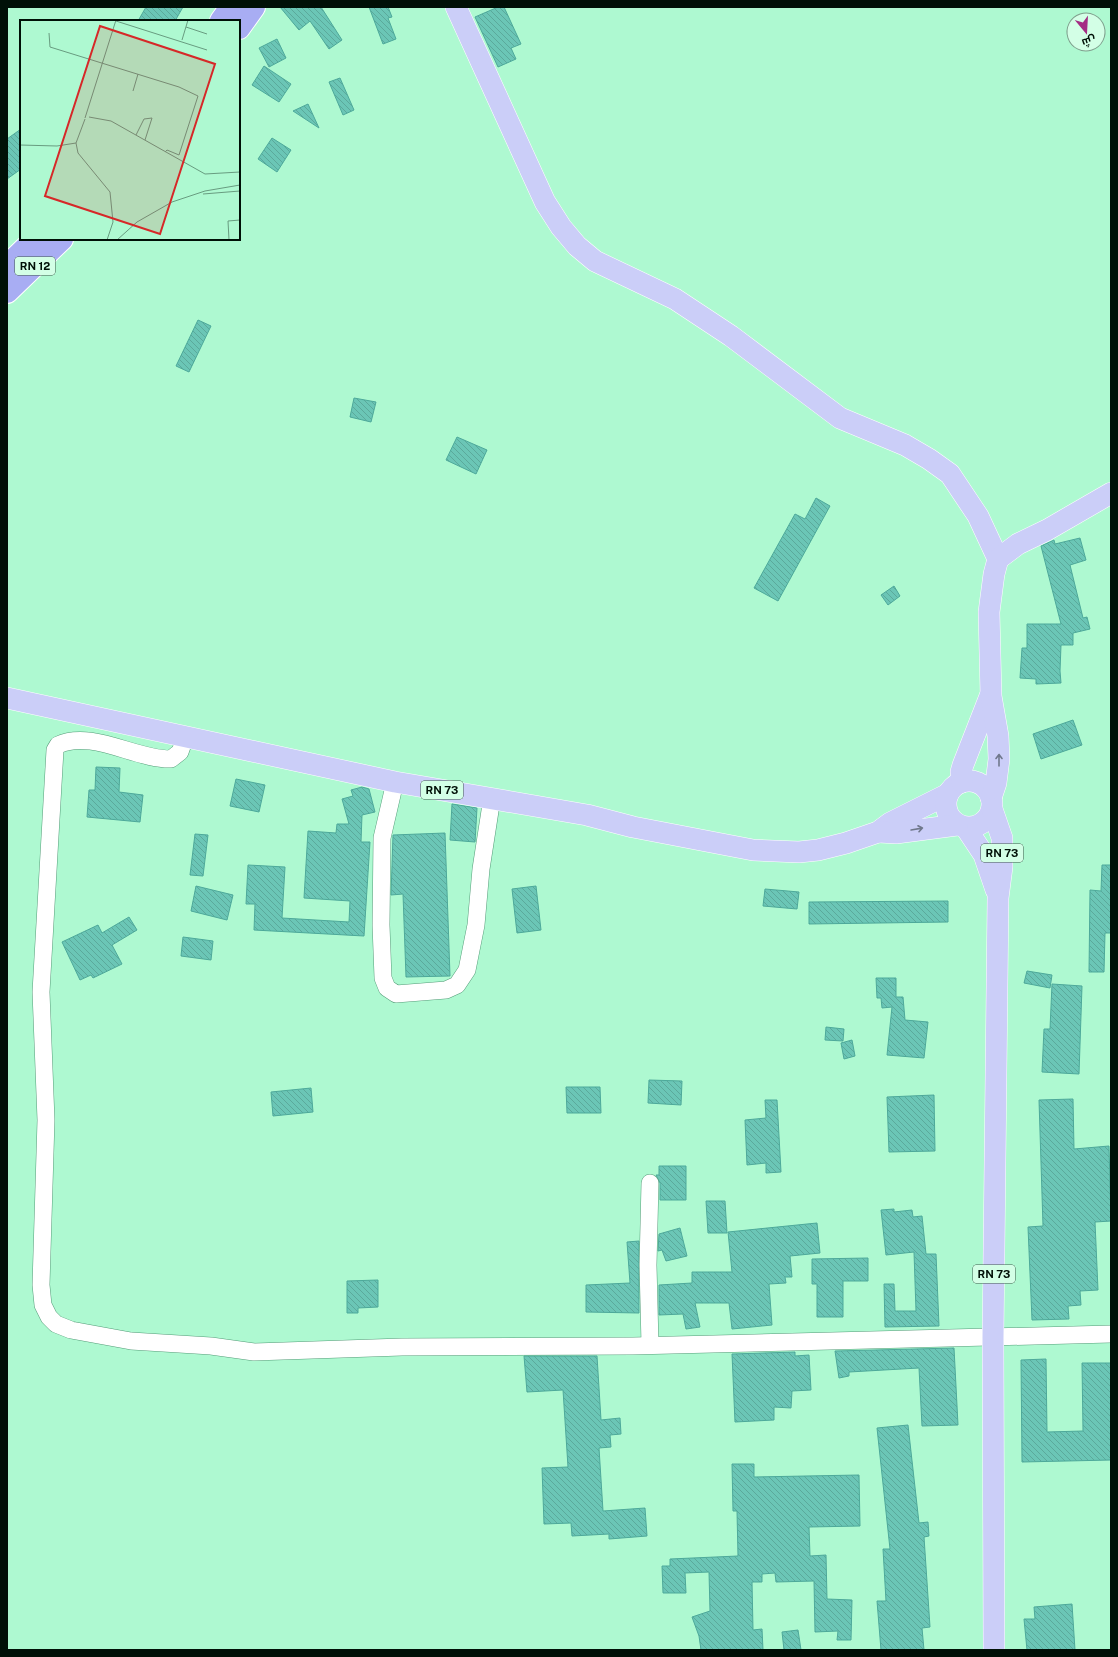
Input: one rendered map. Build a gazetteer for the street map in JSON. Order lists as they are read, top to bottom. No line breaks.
{"streets":{"highway":["RN 12"],"main road":["RN 73"]},"north":"bottom"}
